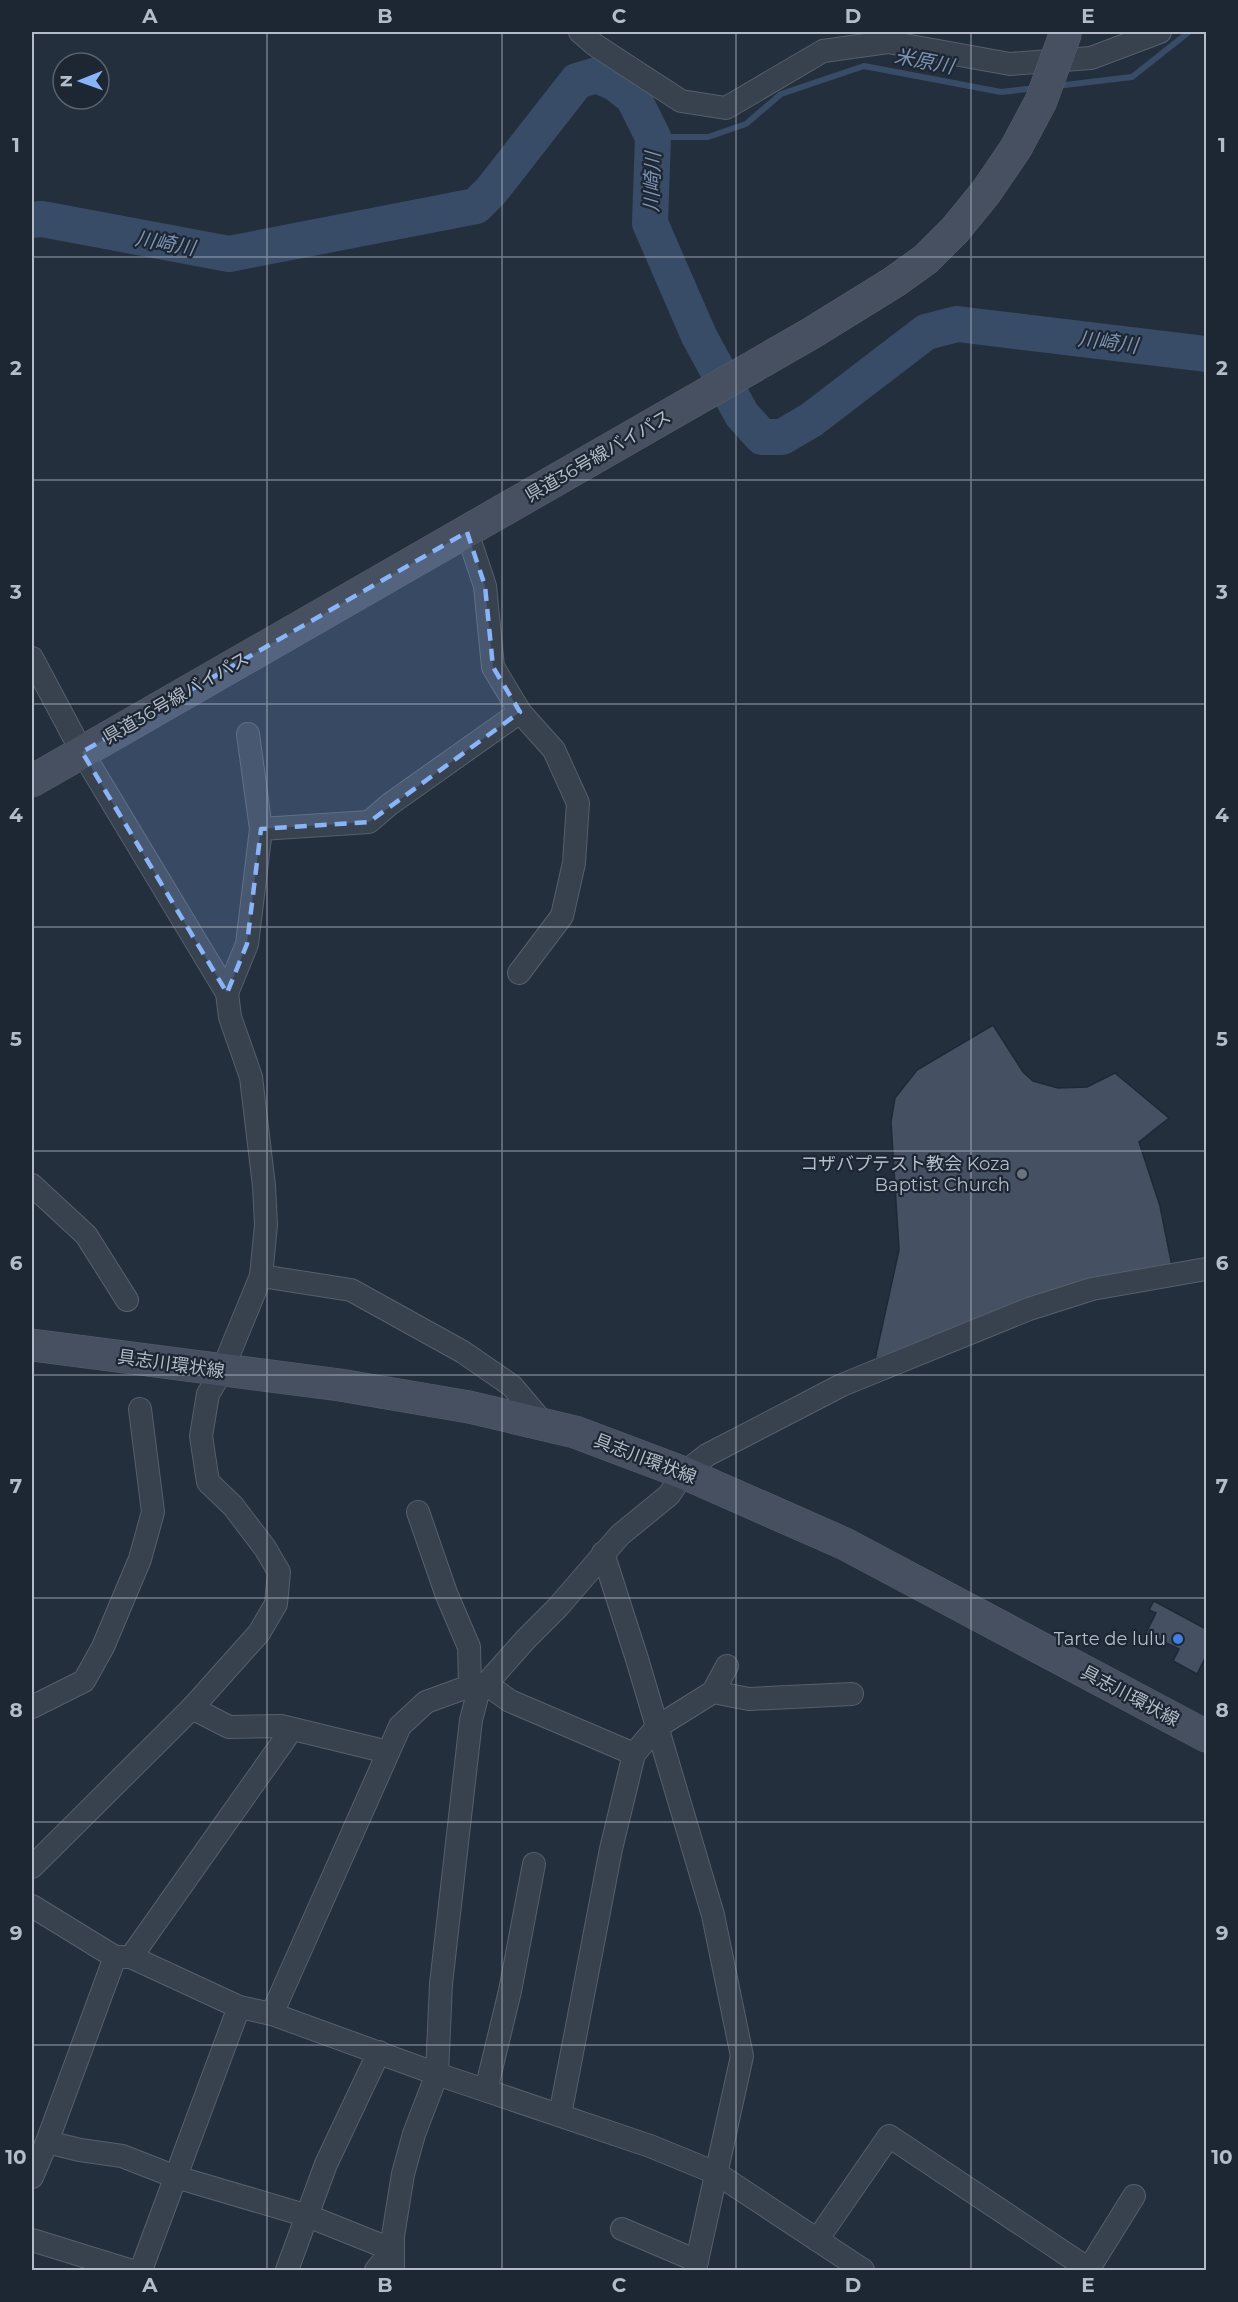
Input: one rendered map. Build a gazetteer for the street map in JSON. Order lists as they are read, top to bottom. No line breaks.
{"streets":{"main road":["県道36号線バイパス","具志川環状線"]},"water":["米原川","川崎川"],"places":["コザバプテスト教会 Koza Baptist Church","Tarte de lulu"],"north":"left","grid":{"columns":["A","B","C","D","E"],"rows":["1","2","3","4","5","6","7","8","9","10"]}}
